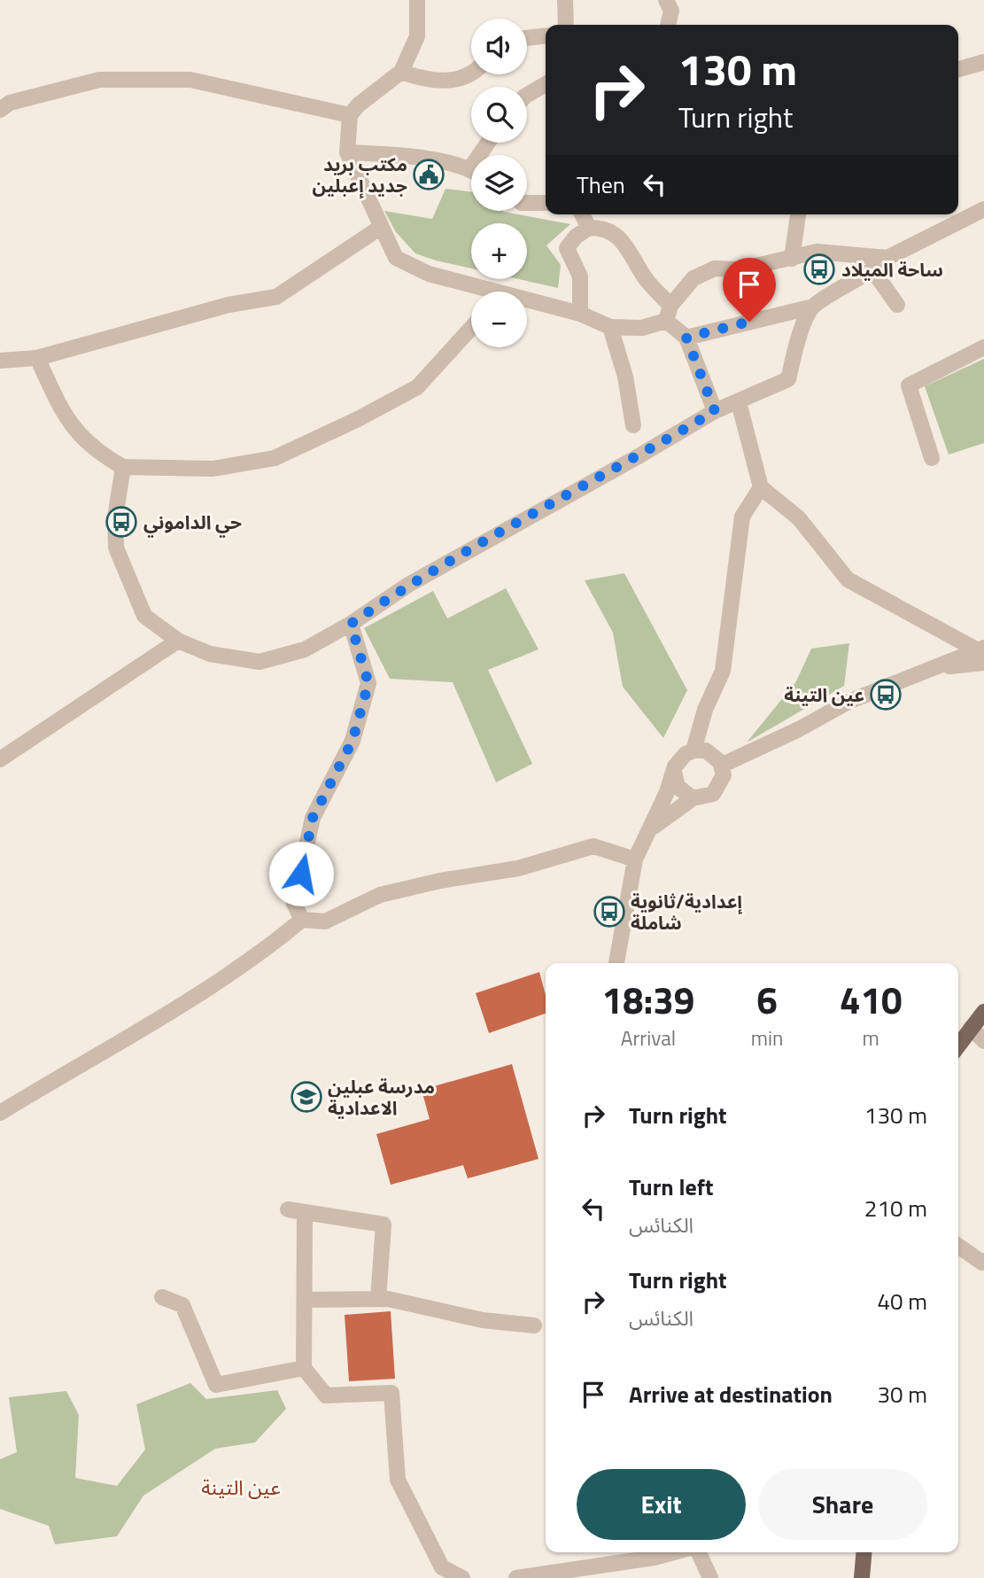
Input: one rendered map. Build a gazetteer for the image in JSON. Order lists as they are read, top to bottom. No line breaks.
{"districts":["عين التينة"],"places":{"public building":["مكتب بريد جديد إعبلين"],"bus stop":["ساحة الميلاد","حي الداموني","عين التينة","إعدادية/ثانوية شاملة"],"school or university":["مدرسة عبلين الاعدادية"]},"page":{"map_buttons":["+","−"],"turn":["130 m","Turn right"],"then":"Then","eta":["18:39","Arrival","6","min","410","m"],"list":[{"name":"Turn right","value":"130 m"},{"name":"Turn left","note":"الكنائس","value":"210 m"},{"name":"Turn right","note":"الكنائس","value":"40 m"},{"name":"Arrive at destination","value":"30 m"}],"buttons":["Exit","Share"]}}
